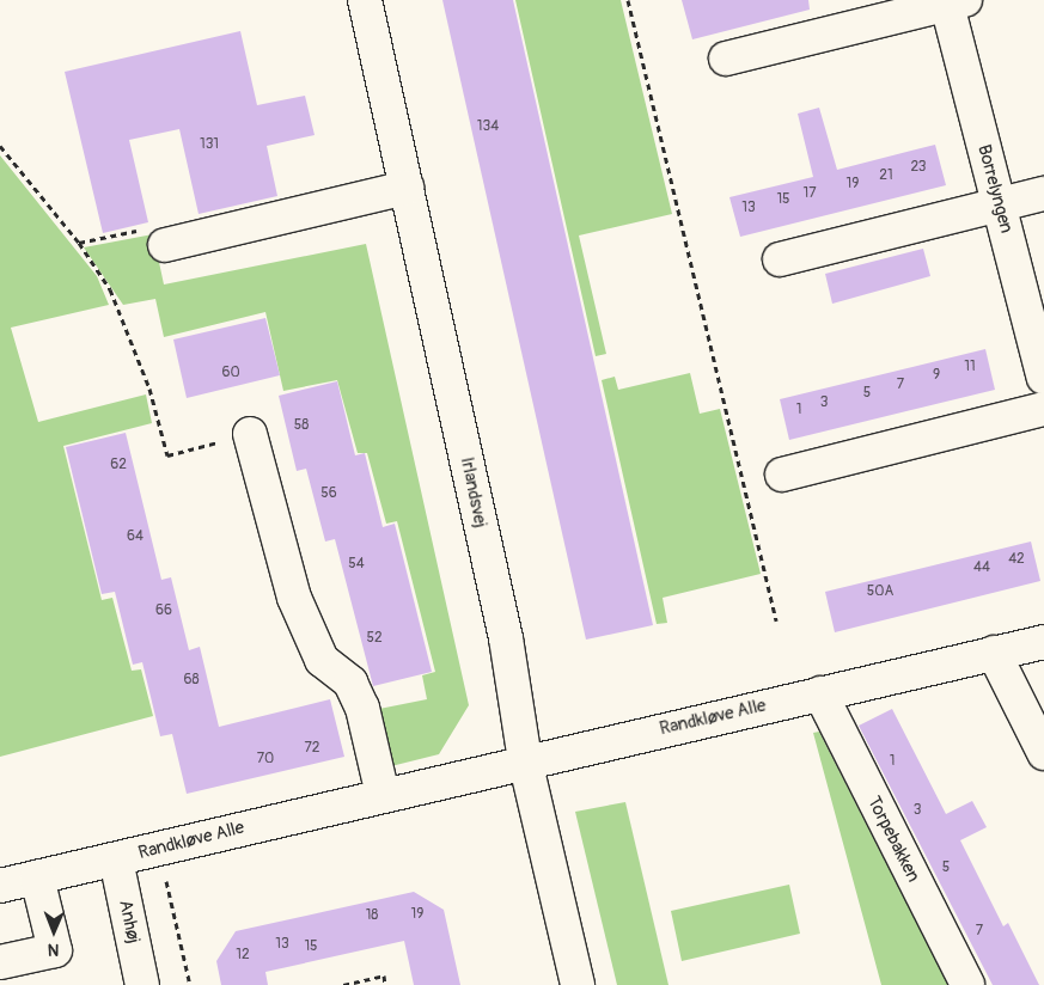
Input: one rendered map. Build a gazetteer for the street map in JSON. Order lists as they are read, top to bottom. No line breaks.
{"streets":{"street":["Borrelyngen","Irlandsvej","Randkløve Alle","Torpebakken","Anhøj"]},"crossings":[["Irlandsvej","Randkløve Alle"],["Randkløve Alle","Torpebakken"],["Randkløve Alle","Anhøj"]],"house_numbers":["134","131","23","21","19","17","15","13","11","60","9","7","5","3","1","58","62","56","64","42","54","44","50A","66","52","68","72","70","1","3","5","19","18","7","13","15","12"],"north":"bottom"}
